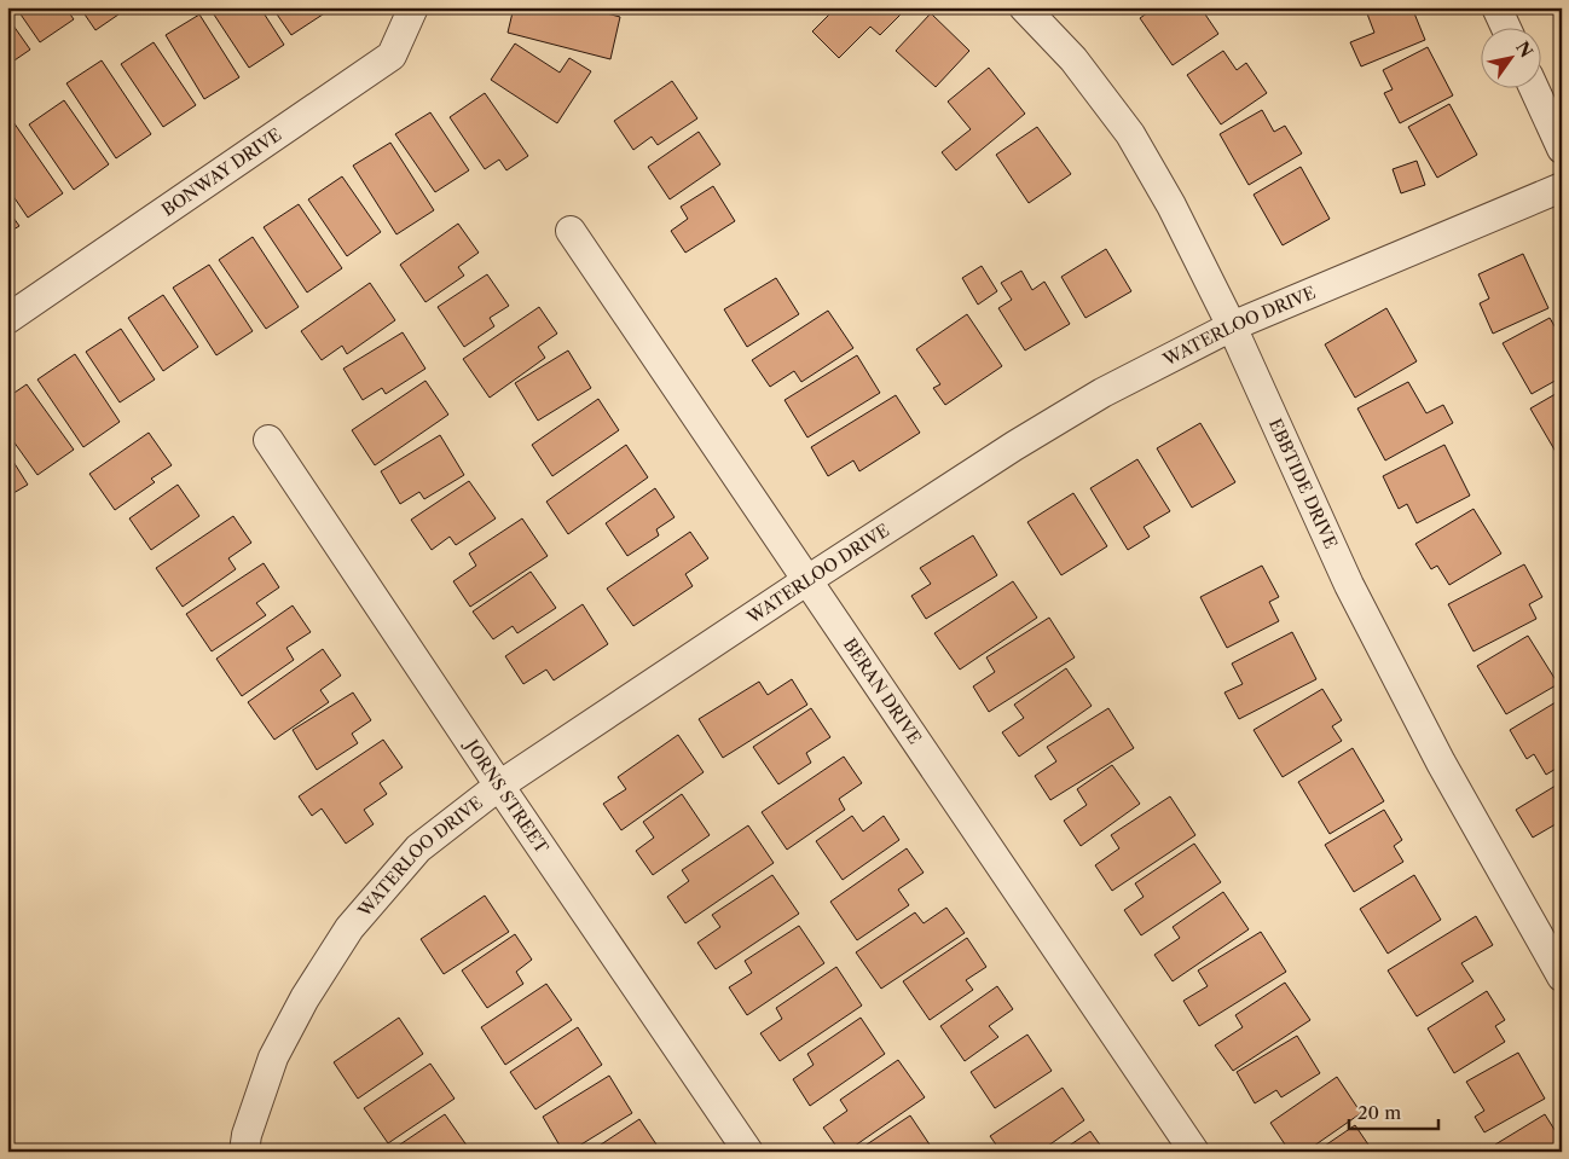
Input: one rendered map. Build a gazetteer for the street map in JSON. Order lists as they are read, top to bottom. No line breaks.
{"streets":{"street":["BONWAY DRIVE","WATERLOO DRIVE","EBBTIDE DRIVE","BERAN DRIVE","JORNS STREET"]},"crossings":[["WATERLOO DRIVE","EBBTIDE DRIVE"],["WATERLOO DRIVE","BERAN DRIVE"],["WATERLOO DRIVE","JORNS STREET"]],"scale_bar":"20 m","north":"top right"}
